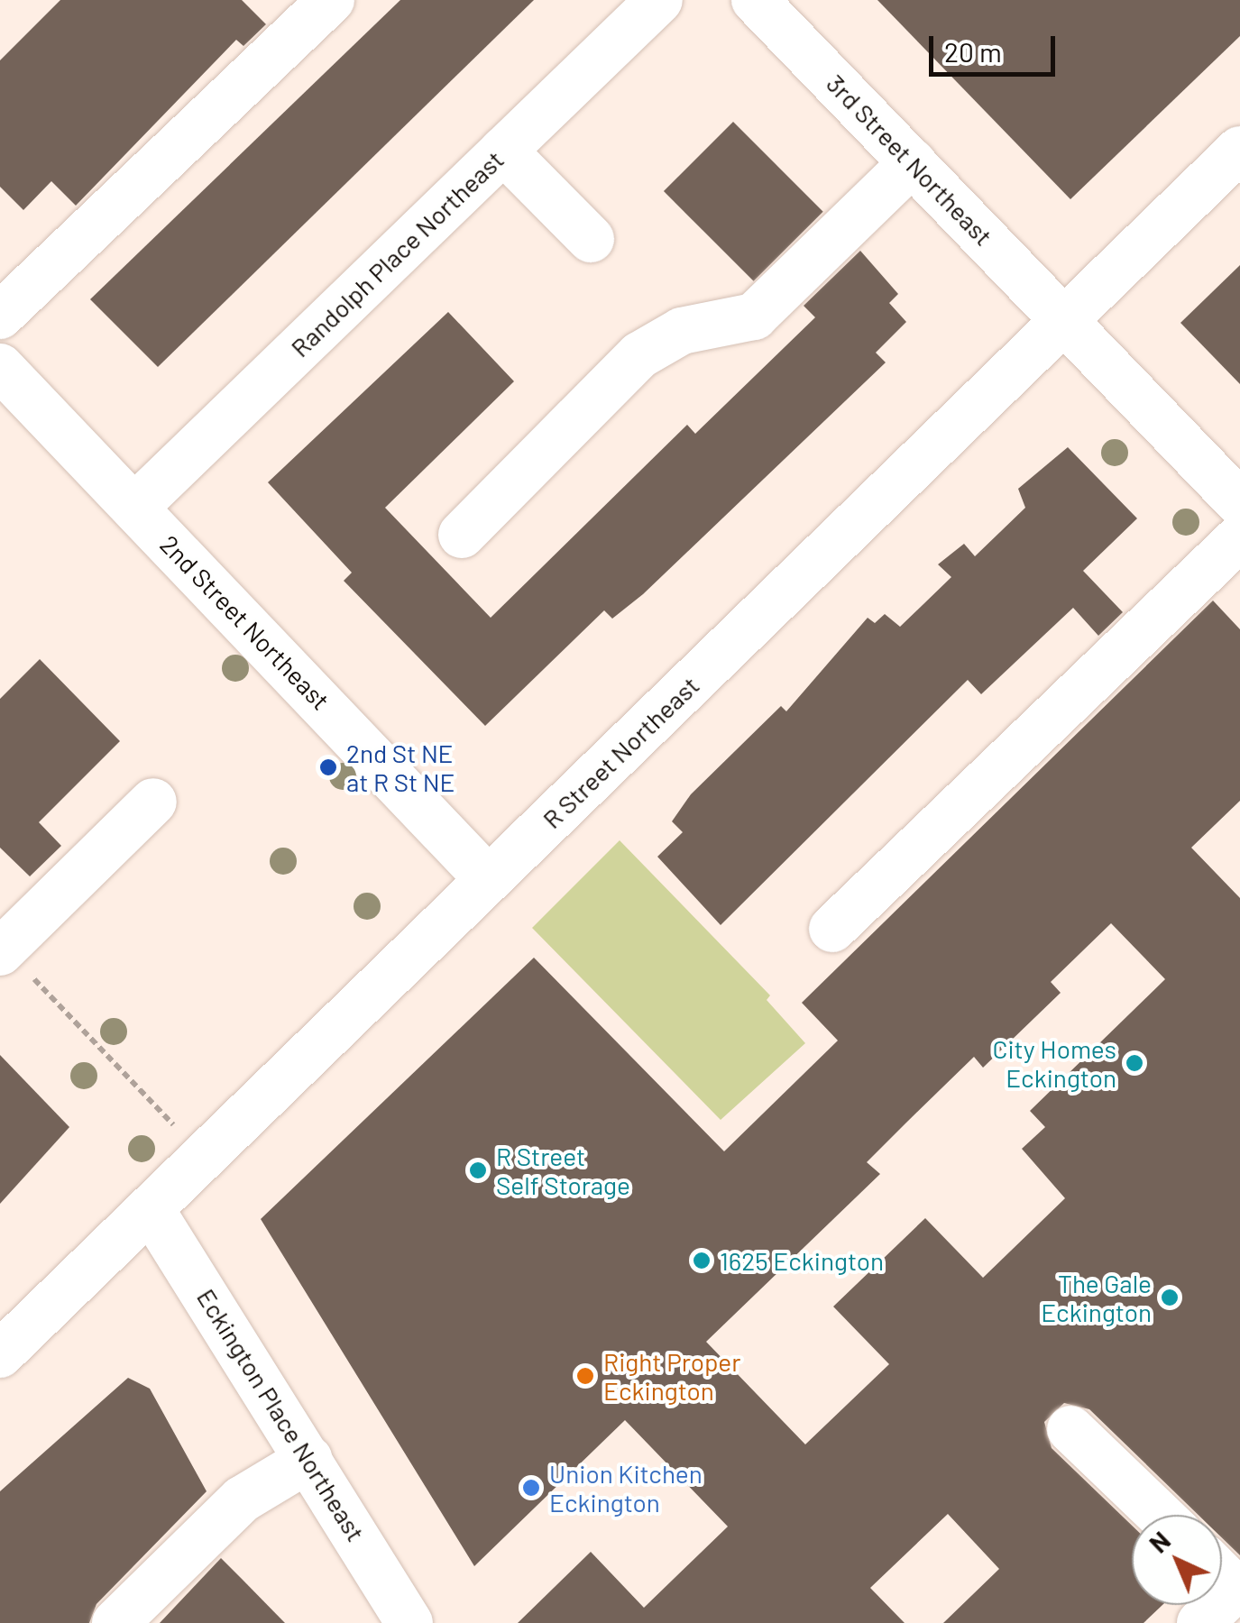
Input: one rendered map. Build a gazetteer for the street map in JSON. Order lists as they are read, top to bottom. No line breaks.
{"streets":{"street":["3rd Street Northeast","Randolph Place Northeast","2nd Street Northeast","R Street Northeast","Eckington Place Northeast"]},"crossings":[["3rd Street Northeast","R Street Northeast"],["Randolph Place Northeast","2nd Street Northeast"],["2nd Street Northeast","R Street Northeast"],["R Street Northeast","Eckington Place Northeast"]],"places":["2nd St NE at R St NE","City Homes Eckington","R Street Self Storage","1625 Eckington","The Gale Eckington","Right Proper Eckington","Union Kitchen Eckington"],"scale_bar":"20 m","north":"top left"}
